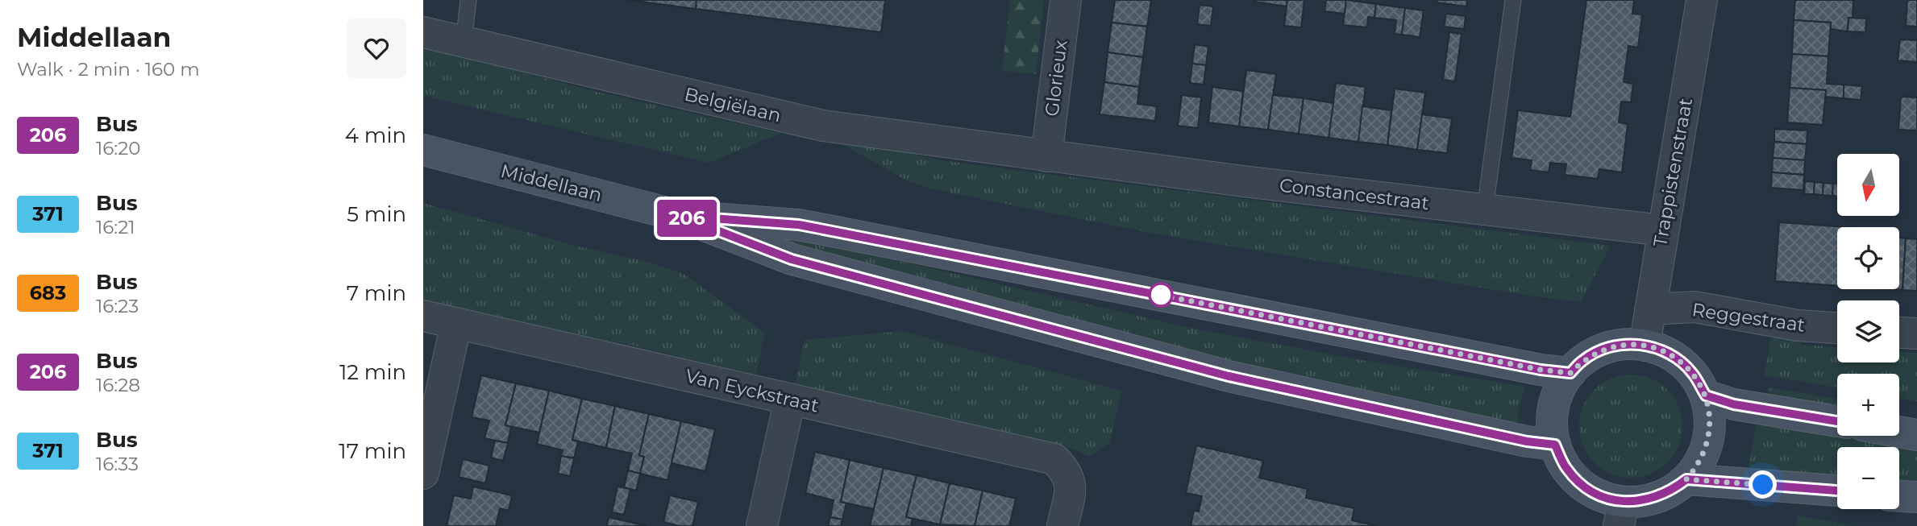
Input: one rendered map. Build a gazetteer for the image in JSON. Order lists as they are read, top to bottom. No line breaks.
{"streets":{"main road":["Middellaan"],"street":["Glorieux","Belgiëlaan","Trappistenstraat","Constancestraat","Reggestraat","Van Eyckstraat"]},"crossings":[["Glorieux","Belgiëlaan"],["Glorieux","Constancestraat"],["Belgiëlaan","Constancestraat"],["Trappistenstraat","Middellaan"],["Trappistenstraat","Constancestraat"],["Trappistenstraat","Reggestraat"]],"lines":["bus line 206"],"north":"bottom","page":{"heading":["Middellaan","Walk · 2 min · 160 m"],"on_map":"206","list":[{"mark":"206","name":"Bus","note":"16:20","value":"4 min"},{"mark":"371","name":"Bus","note":"16:21","value":"5 min"},{"mark":"683","name":"Bus","note":"16:23","value":"7 min"},{"mark":"206","name":"Bus","note":"16:28","value":"12 min"},{"mark":"371","name":"Bus","note":"16:33","value":"17 min"}],"map_buttons":["+","−"]}}
